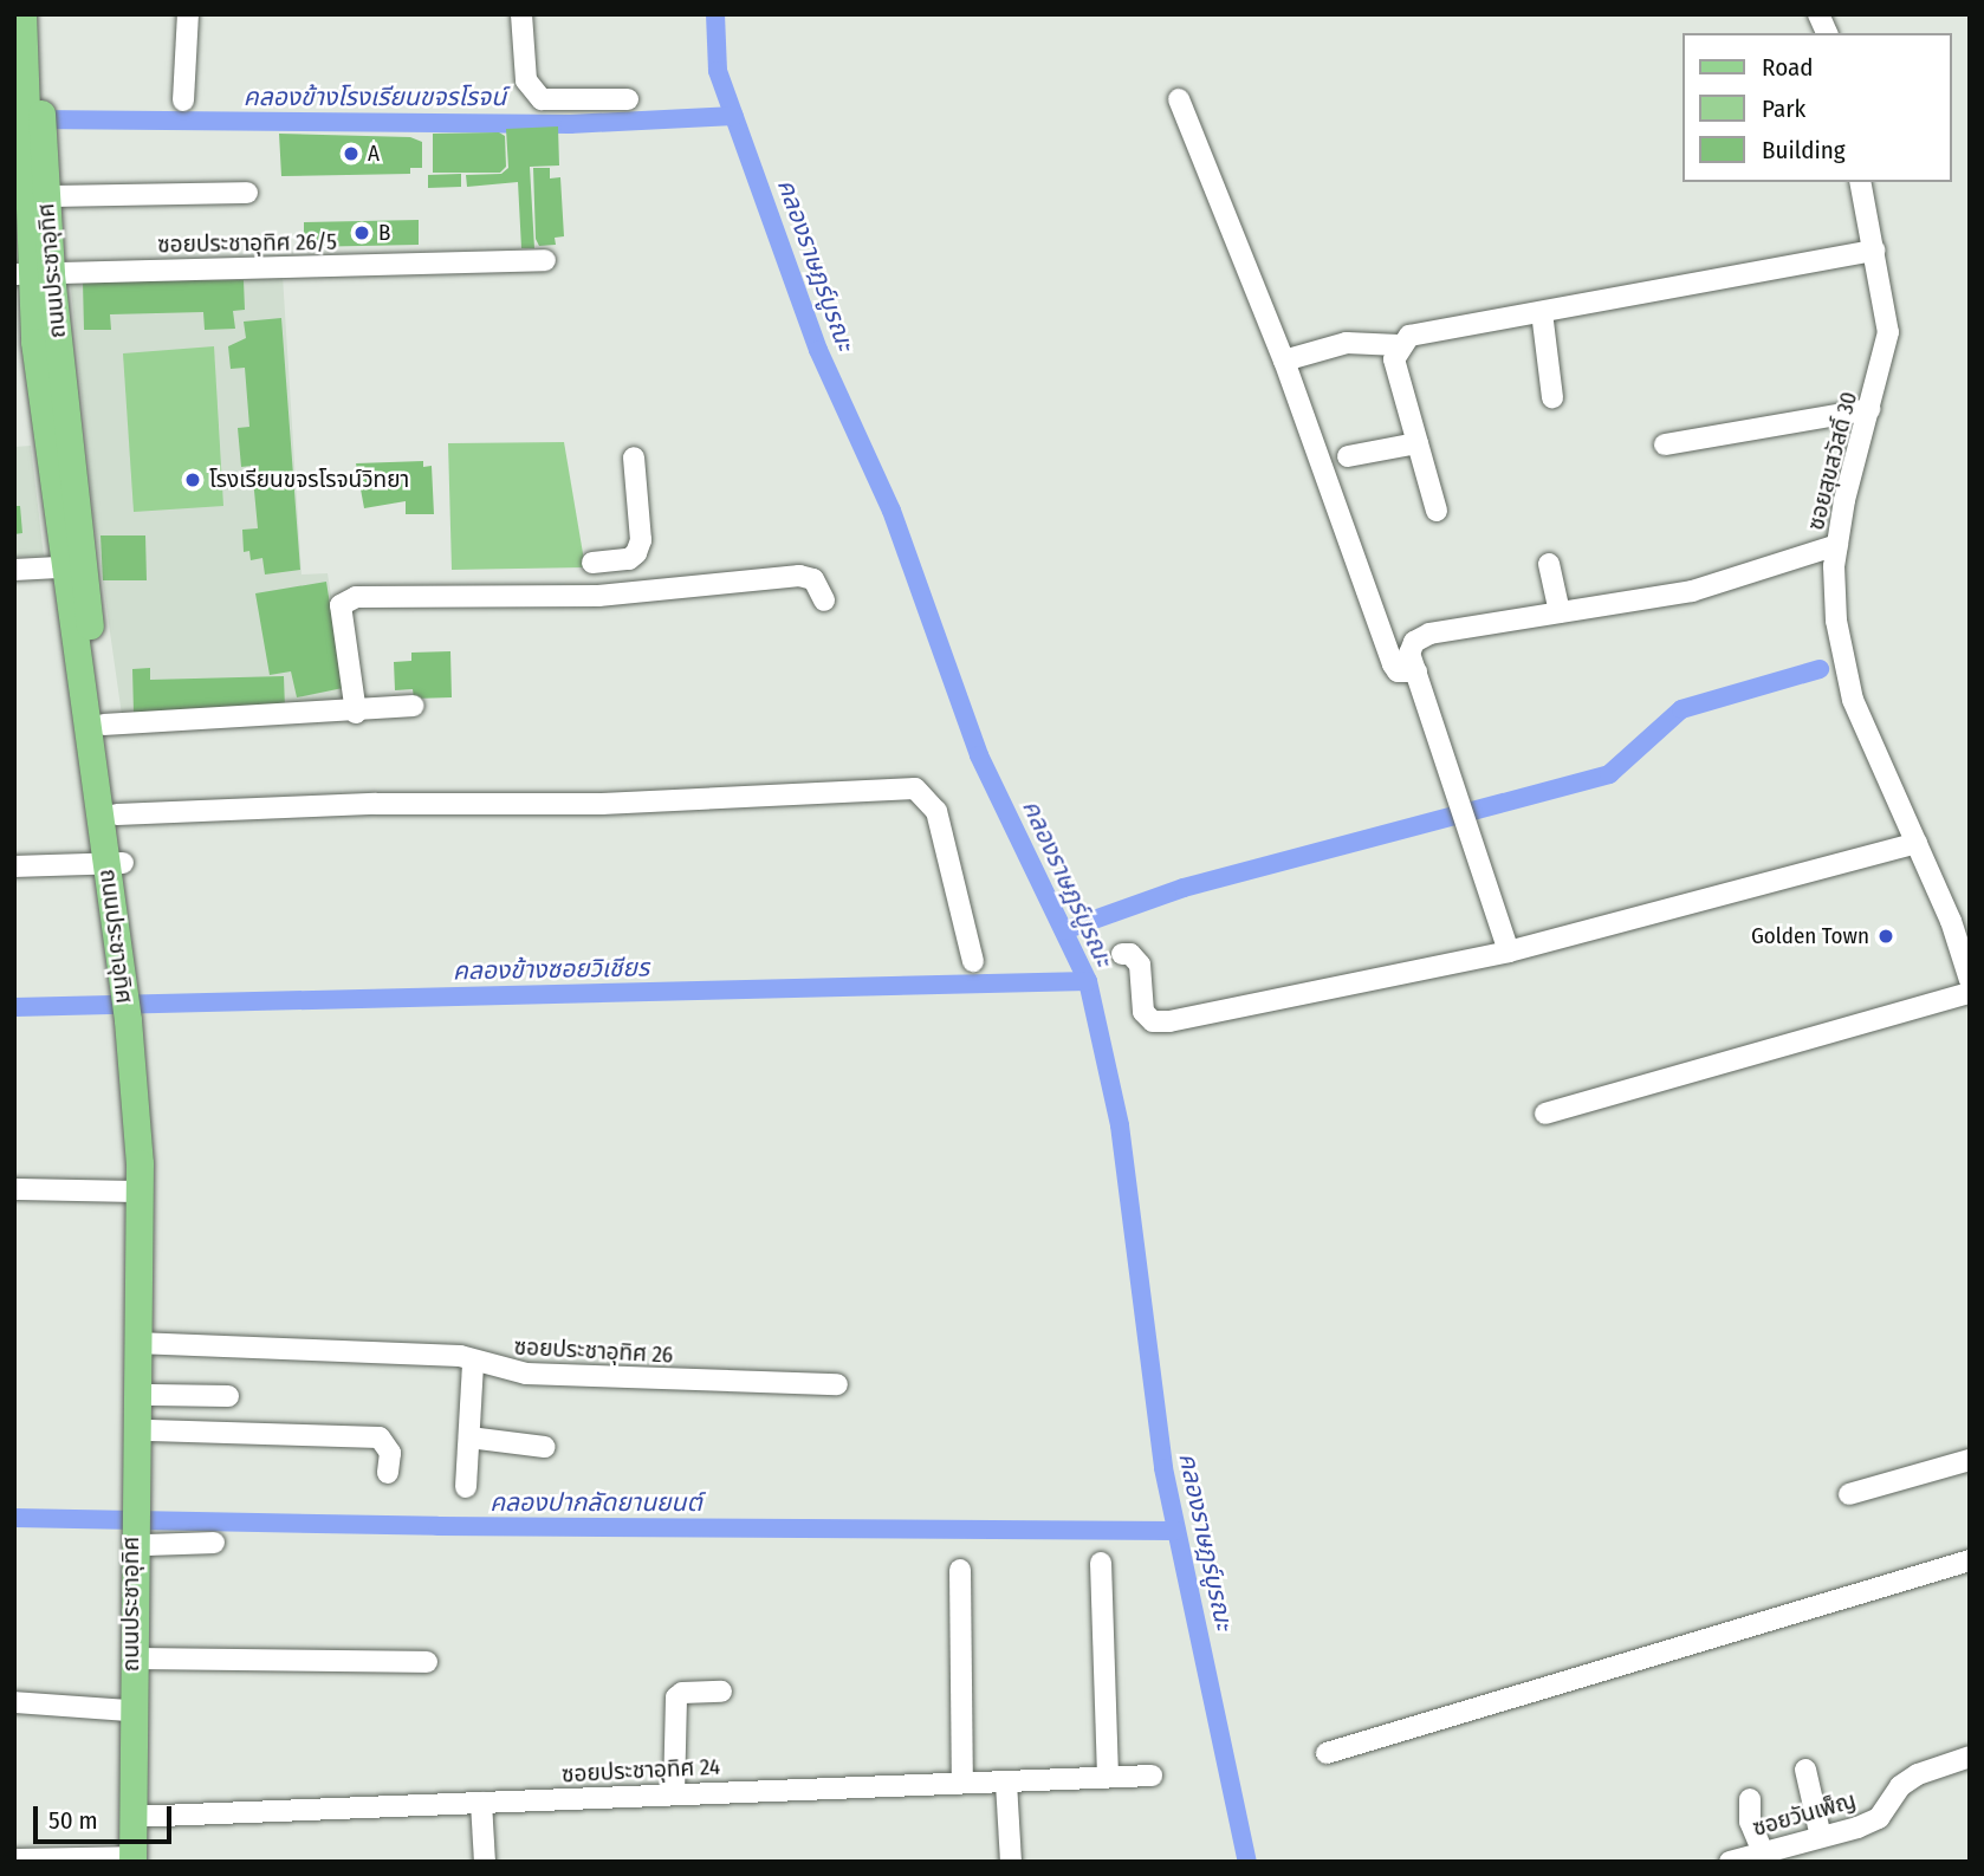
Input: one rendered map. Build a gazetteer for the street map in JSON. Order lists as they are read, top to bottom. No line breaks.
{"streets":{"main road":["ถนนประชาอุทิศ"],"street":["ซอยประชาอุทิศ 26/5","ซอยสุขสวัสดิ์ 30","ซอยประชาอุทิศ 26","ซอยประชาอุทิศ 24","ซอยวันเพ็ญ"]},"crossings":[["ซอยประชาอุทิศ 26/5","ถนนประชาอุทิศ"],["ถนนประชาอุทิศ","ซอยประชาอุทิศ 26"],["ถนนประชาอุทิศ","ซอยประชาอุทิศ 24"]],"water":["คลองข้างโรงเรียนขจรโรจน์","คลองราษฎร์บูรณะ","คลองข้างซอยวิเชียร","คลองปากลัดยานยนต์"],"places":["A","B","โรงเรียนขจรโรจน์วิทยา","Golden Town"],"legend":["Road","Park","Building"],"scale_bar":"50 m"}
